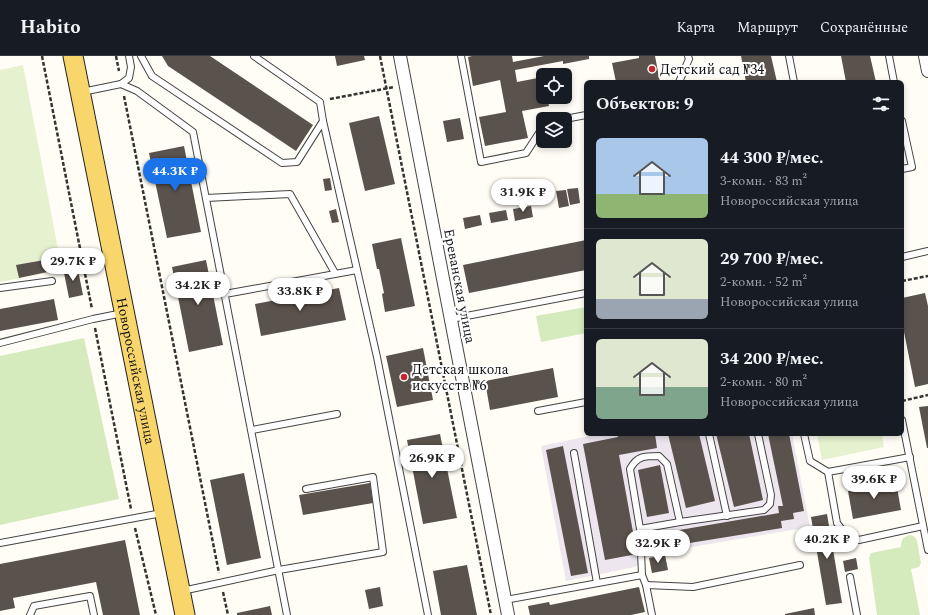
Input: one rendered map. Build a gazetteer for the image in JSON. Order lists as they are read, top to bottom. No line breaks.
{"streets":{"main road":["Новороссийская улица"],"street":["Ереванская улица"]},"places":["Детский сад №34","Детская школа искусств №6"],"page":{"header":"Habito","nav":["Карта","Маршрут","Сохранённые"],"heading":"Объектов: 9","list":[{"name":"44 300 ₽/мес.","note":"3-комн. · 83 m² · Новороссийская улица"},{"name":"29 700 ₽/мес.","note":"2-комн. · 52 m² · Новороссийская улица"},{"name":"34 200 ₽/мес.","note":"2-комн. · 80 m² · Новороссийская улица"}],"price":["44.3K ₽","31.9K ₽","29.7K ₽","34.2K ₽","33.8K ₽","26.9K ₽","39.6K ₽","40.2K ₽","32.9K ₽"]}}
